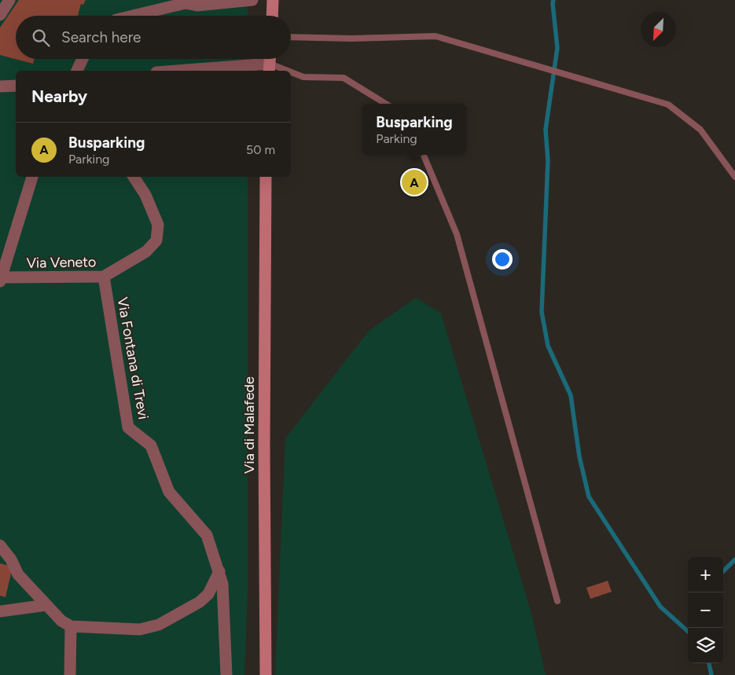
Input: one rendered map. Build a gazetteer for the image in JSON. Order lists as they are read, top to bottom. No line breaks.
{"streets":{"street":["Via Veneto","Via Fontana di Trevi","Via di Malafede"]},"crossings":[["Via Veneto","Via Fontana di Trevi"]],"north":"bottom left","page":{"search":"Search here","heading":"Nearby","popup":["Busparking","Parking"],"list":[{"mark":"A","name":"Busparking","note":"Parking","value":"50 m"}],"pins":"A","map_buttons":["+","−"]}}
